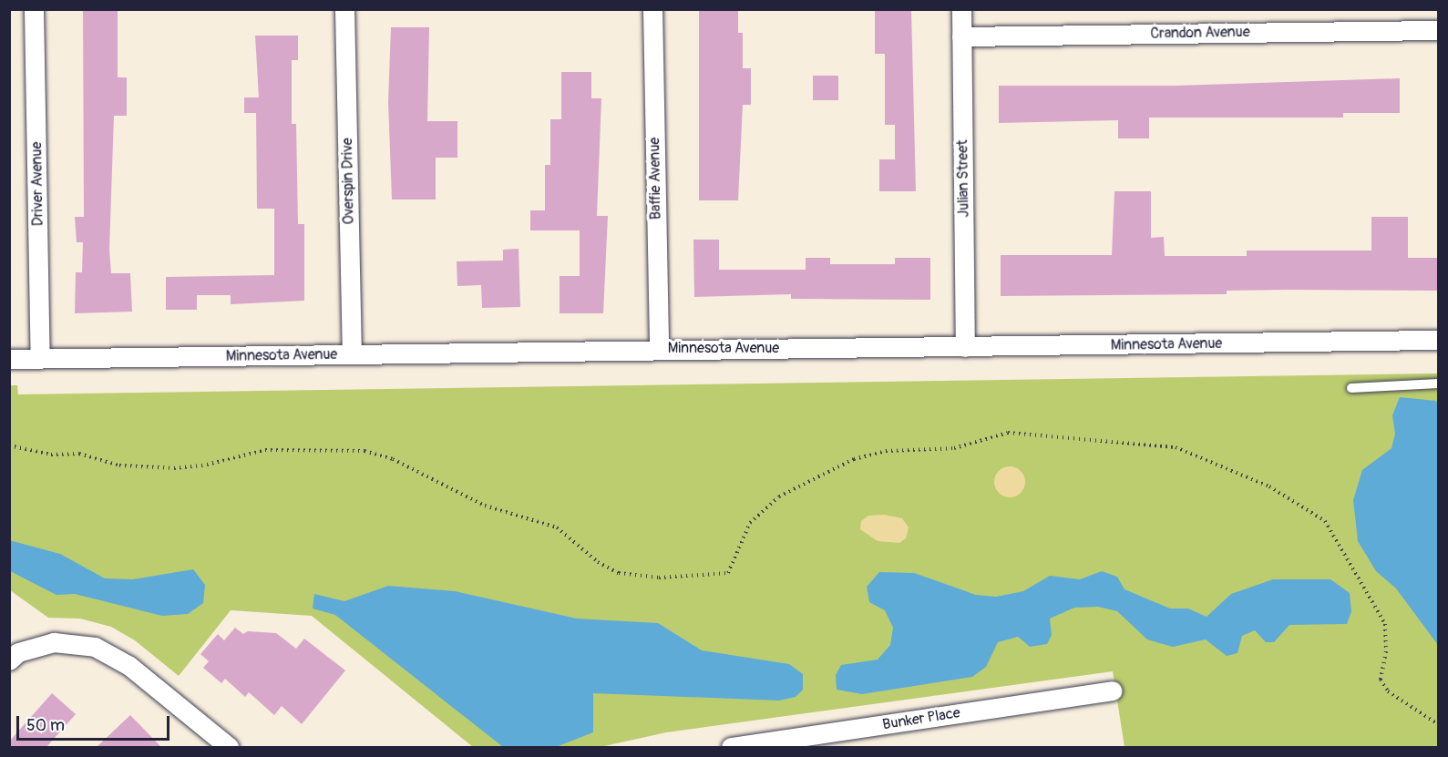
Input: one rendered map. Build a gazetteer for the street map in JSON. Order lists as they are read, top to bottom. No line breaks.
{"streets":{"street":["Crandon Avenue","Baffie Avenue","Julian Street","Overspin Drive","Driver Avenue","Minnesota Avenue","Bunker Place"]},"crossings":[["Crandon Avenue","Julian Street"],["Baffie Avenue","Minnesota Avenue"],["Julian Street","Minnesota Avenue"],["Overspin Drive","Minnesota Avenue"],["Driver Avenue","Minnesota Avenue"]],"scale_bar":"50 m"}
